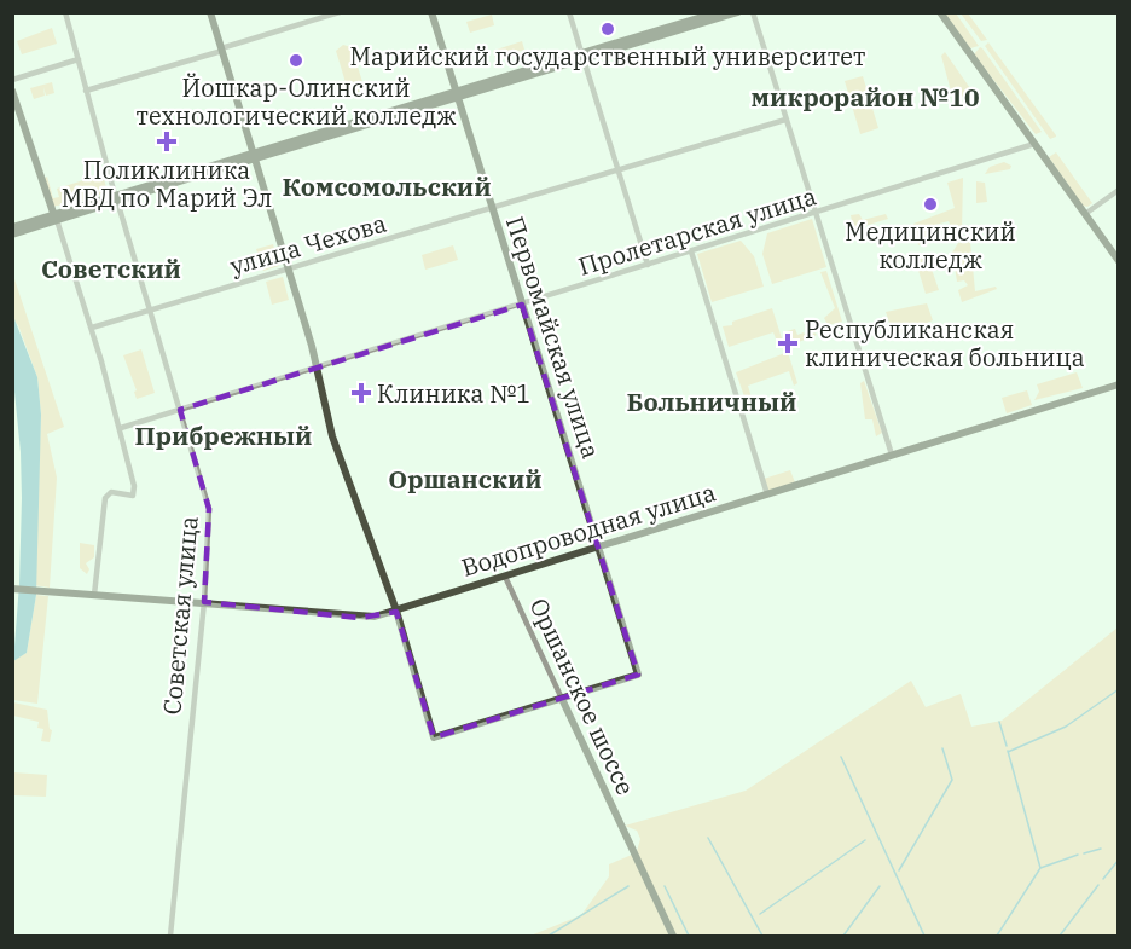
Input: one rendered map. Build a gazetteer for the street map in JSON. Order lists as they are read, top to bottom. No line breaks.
{"streets":{"main road":["Первомайская улица","Водопроводная улица","Оршанское шоссе"],"street":["Пролетарская улица","улица Чехова","Советская улица"]},"crossings":[["Пролетарская улица","Первомайская улица"],["Пролетарская улица","Советская улица"],["улица Чехова","Первомайская улица"],["улица Чехова","Советская улица"],["Первомайская улица","Водопроводная улица"],["Первомайская улица","Оршанское шоссе"],["Водопроводная улица","Советская улица"],["Водопроводная улица","Оршанское шоссе"]],"districts":["микрорайон №10","Комсомольский","Советский","Больничный","Прибрежный","Оршанский"],"places":{"other":["Марийский государственный университет","Йошкар-Олинский технологический колледж","Медицинский колледж"],"health":["Поликлиника МВД по Марий Эл","Республиканская клиническая больница","Клиника №1"]}}
